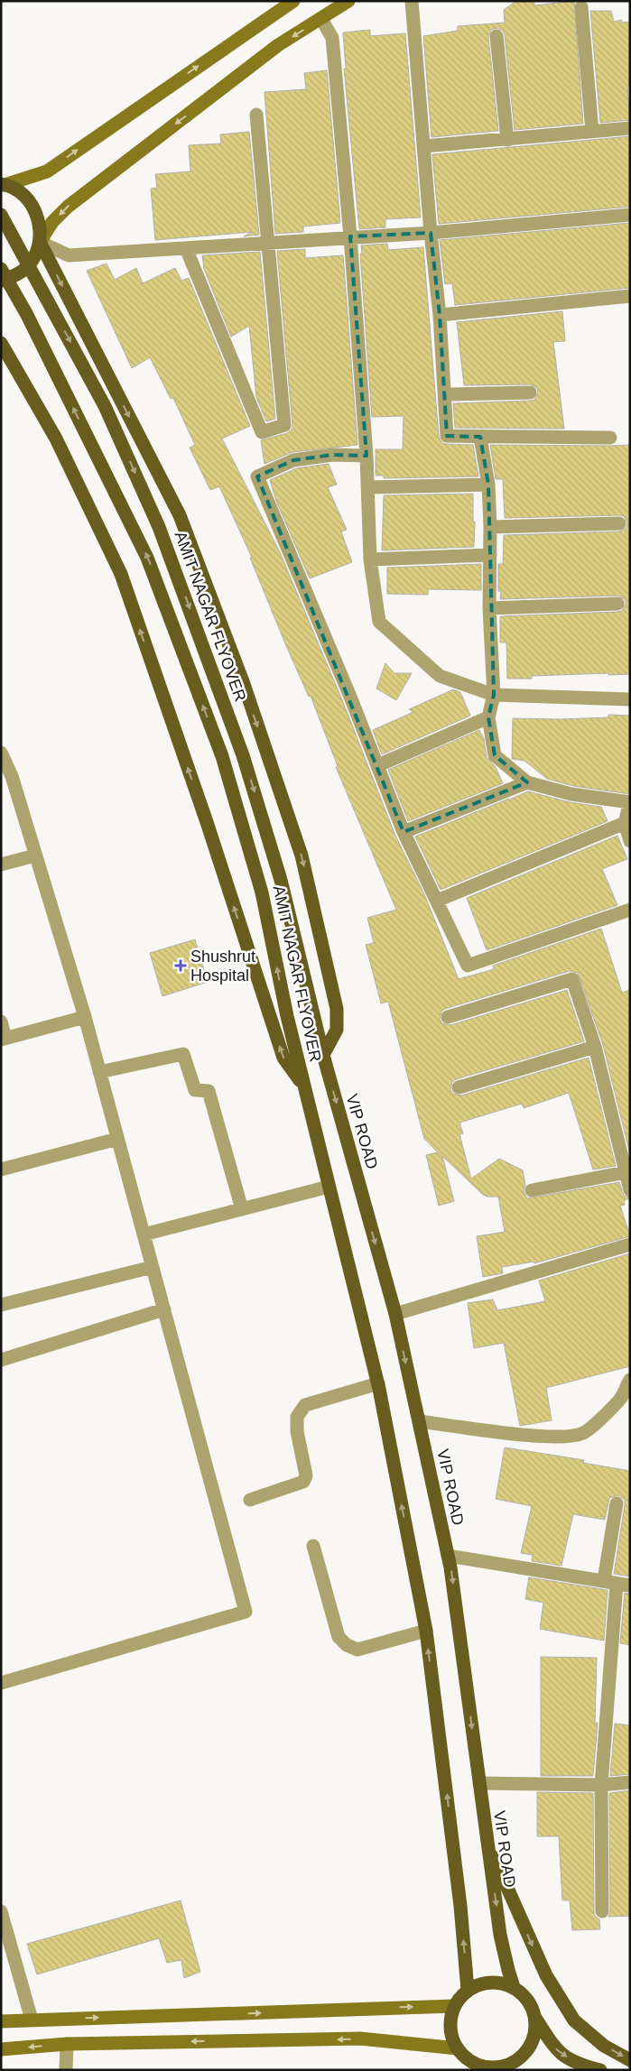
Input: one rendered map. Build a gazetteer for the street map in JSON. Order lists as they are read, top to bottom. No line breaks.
{"streets":{"main road":["AMIT NAGAR FLYOVER","VIP ROAD"]},"crossings":[["AMIT NAGAR FLYOVER","VIP ROAD"]],"places":{"health":["Shushrut Hospital"]}}
